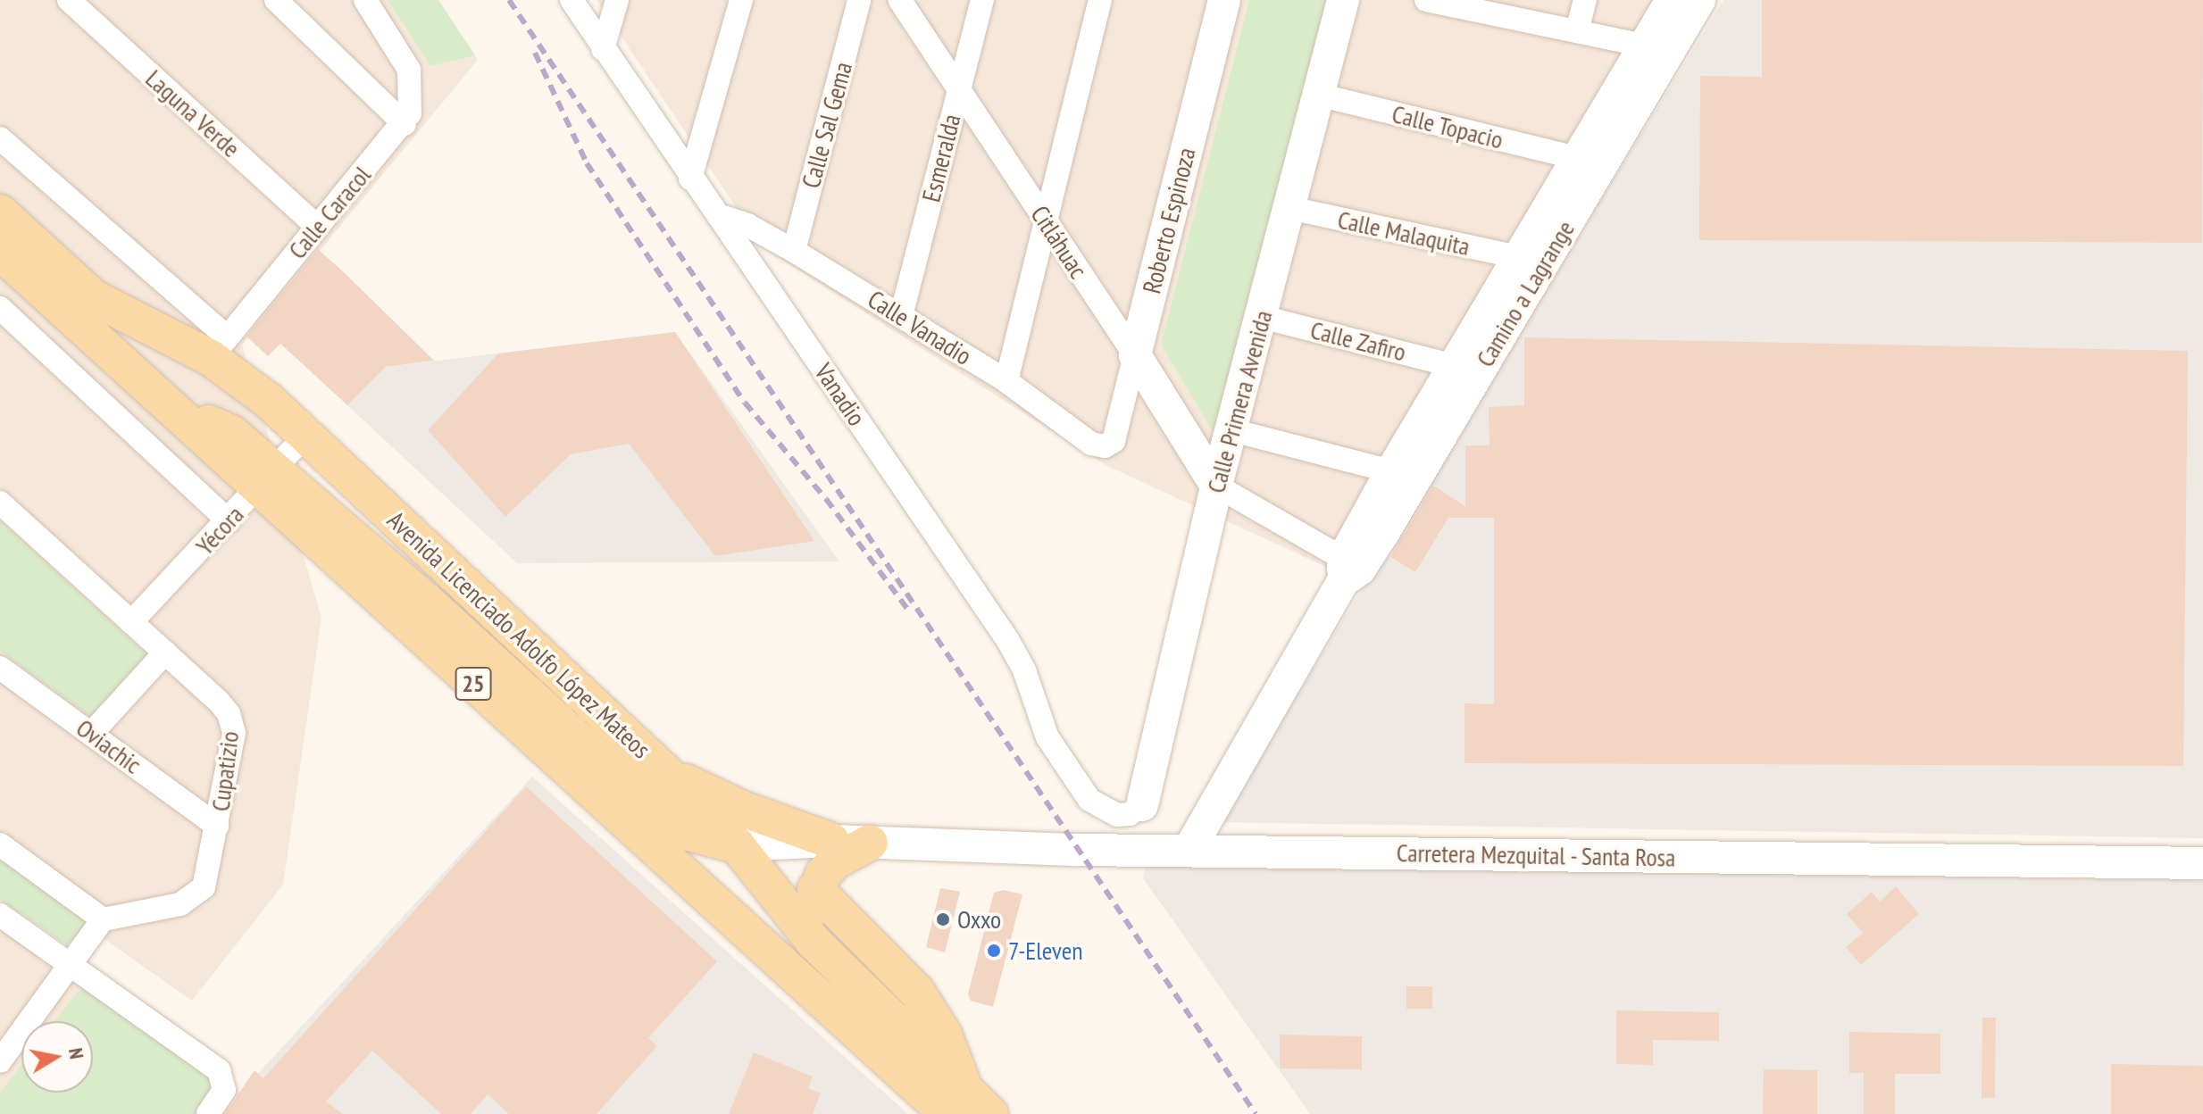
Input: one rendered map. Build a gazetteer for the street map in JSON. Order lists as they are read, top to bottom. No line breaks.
{"streets":{"main road":["Avenida Licenciado Adolfo López Mateos","25"],"street":["Laguna Verde","Calle Sal Gema","Calle Topacio","Esmeralda","Calle Caracol","Roberto Espinoza","Calle Malaquita","Citláhuac","Camino a Lagrange","Calle Vanadio","Calle Zafiro","Vanadio","Calle Primera Avenida","Yécora","Oviachic","Cupatizio","Carretera Mezquital - Santa Rosa"]},"crossings":[["Laguna Verde","Calle Caracol"],["Calle Sal Gema","Calle Vanadio"],["Calle Topacio","Camino a Lagrange"],["Calle Topacio","Calle Primera Avenida"],["Esmeralda","Citláhuac"],["Esmeralda","Calle Vanadio"],["Calle Caracol","Avenida Licenciado Adolfo López Mateos"],["Roberto Espinoza","Citláhuac"],["Roberto Espinoza","Calle Vanadio"],["Calle Malaquita","Camino a Lagrange"],["Calle Malaquita","Calle Primera Avenida"],["Citláhuac","Calle Primera Avenida"],["Camino a Lagrange","Calle Zafiro"],["Camino a Lagrange","Carretera Mezquital - Santa Rosa"],["Calle Vanadio","Vanadio"],["Calle Zafiro","Calle Primera Avenida"],["Vanadio","Calle Primera Avenida"],["Yécora","Avenida Licenciado Adolfo López Mateos"],["Yécora","25"],["Yécora","Cupatizio"],["Avenida Licenciado Adolfo López Mateos","25"],["Avenida Licenciado Adolfo López Mateos","Carretera Mezquital - Santa Rosa"],["Oviachic","Cupatizio"]],"places":["Oxxo","7-Eleven"],"north":"right"}
